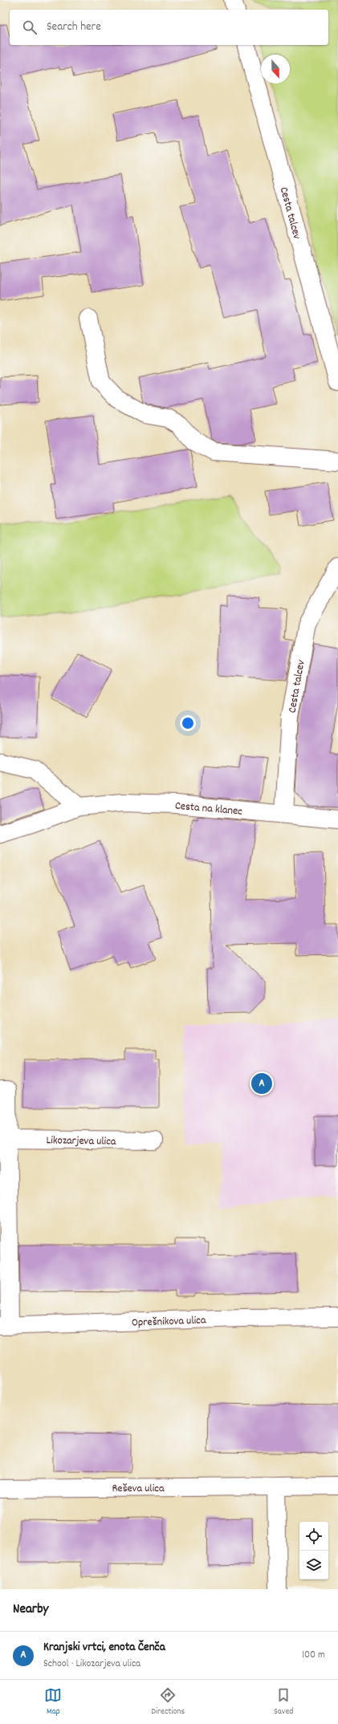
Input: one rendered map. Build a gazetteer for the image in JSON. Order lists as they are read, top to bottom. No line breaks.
{"streets":{"street":["Cesta talcev","Cesta na klanec","Likozarjeva ulica","Oprešnikova ulica","Reševa ulica"]},"crossings":[["Cesta talcev","Cesta na klanec"]],"north":"bottom","page":{"search":"Search here","pins":"A","heading":"Nearby","list":[{"mark":"A","name":"Kranjski vrtci, enota Čenča","note":"School · Likozarjeva ulica","value":"100 m"}],"nav":["Map","Directions","Saved"]}}
